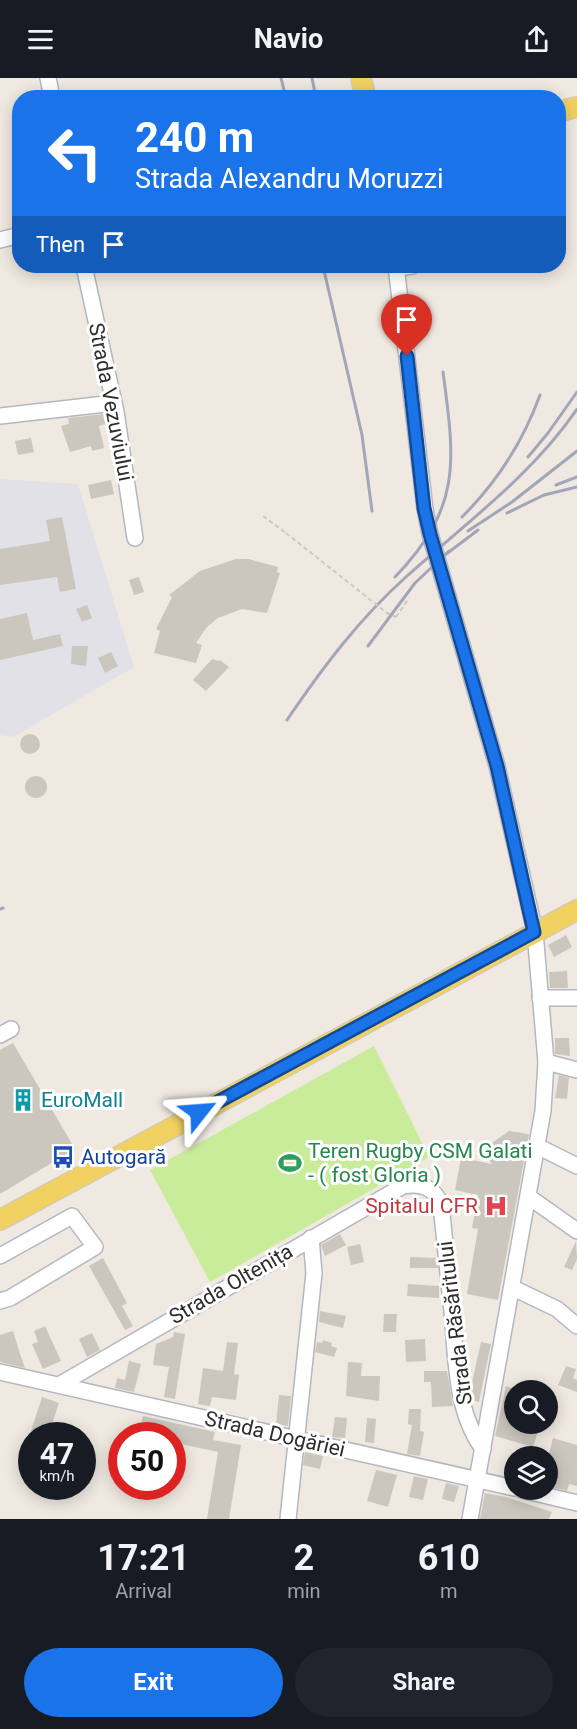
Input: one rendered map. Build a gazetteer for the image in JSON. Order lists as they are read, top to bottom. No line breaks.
{"streets":{"street":["Strada Vezuviului","Strada Oltenița","Strada Răsăritului","Strada Dogăriei"]},"crossings":[["Strada Oltenița","Strada Răsăritului"],["Strada Oltenița","Strada Dogăriei"]],"places":{"building":["EuroMall"],"bus stop":["Autogară"],"sports":["Teren Rugby CSM Galati - ( fost Gloria )"],"hospital":["Spitalul CFR"]},"page":{"header":"Navio","turn":["240 m","Strada Alexandru Moruzzi"],"then":"Then","speed":"47 km/h","limit":"50","eta":["17:21","Arrival","2","min","610","m"],"buttons":["Exit","Share"]}}
